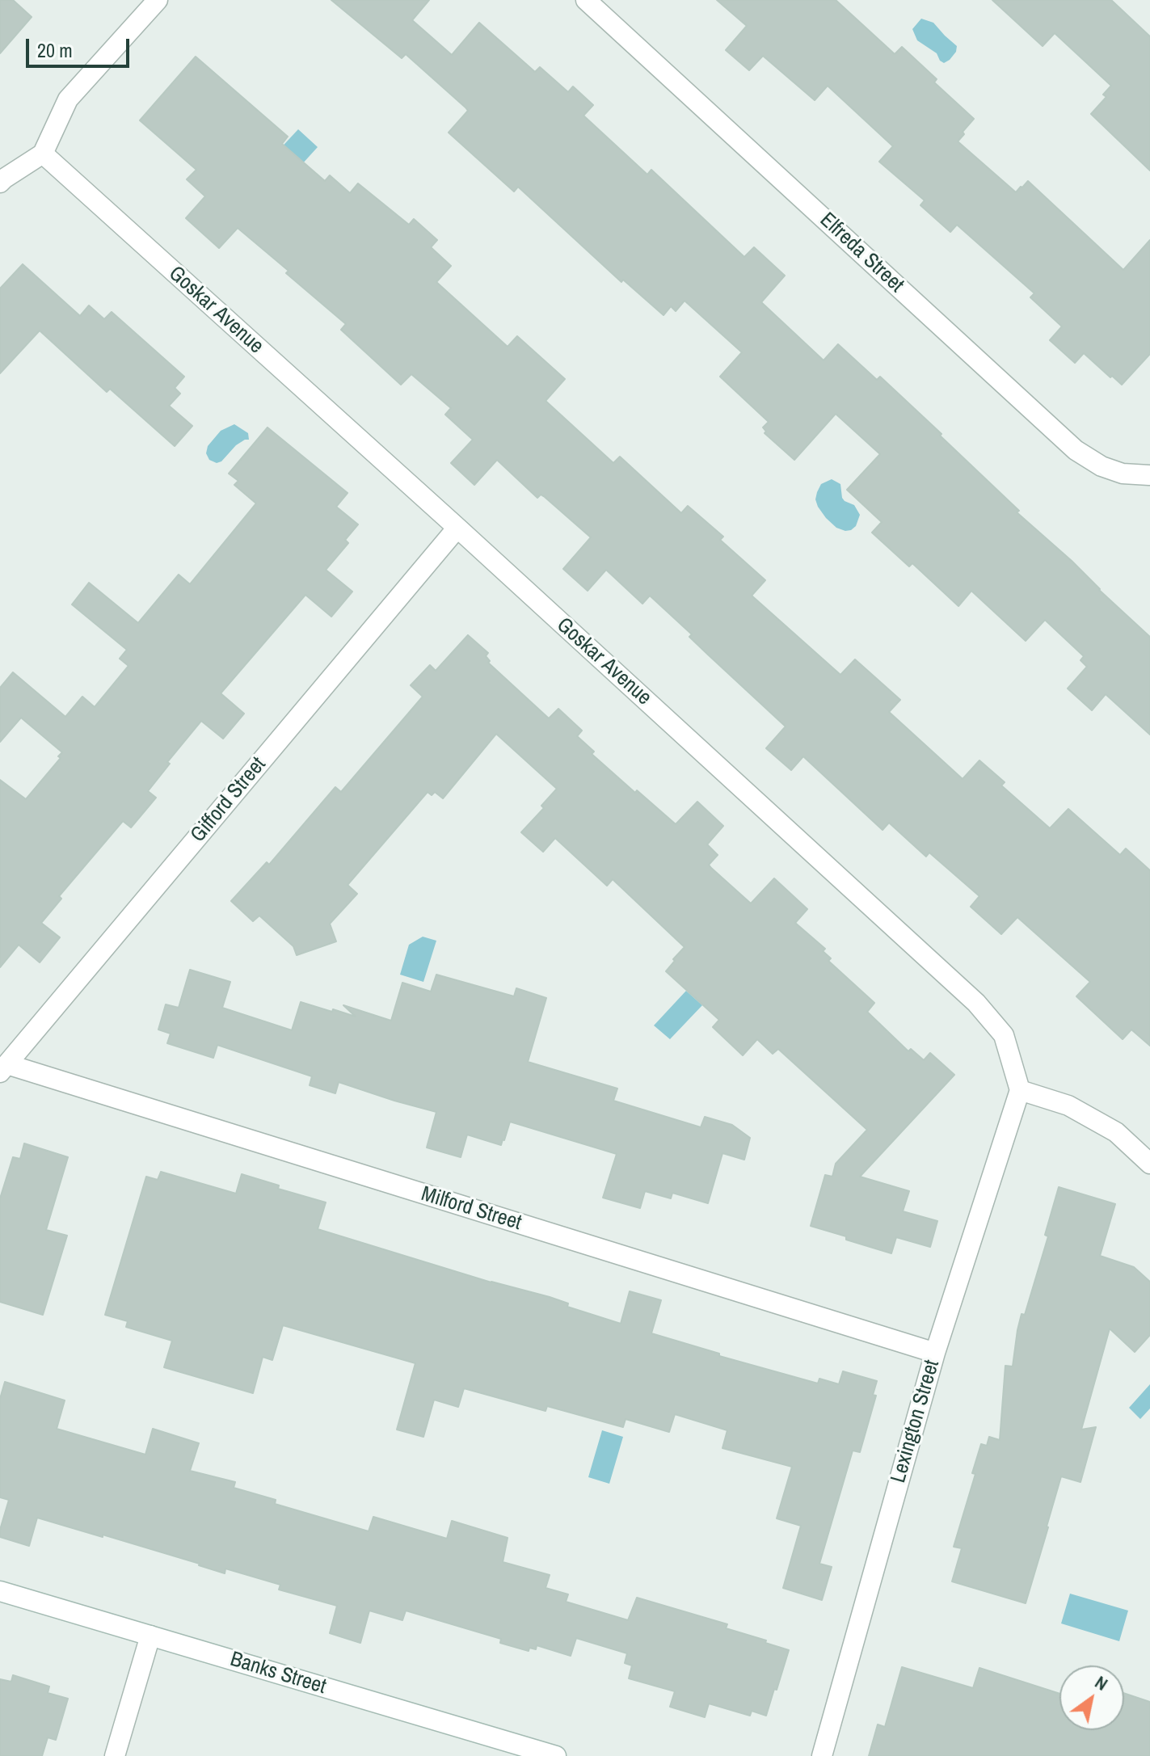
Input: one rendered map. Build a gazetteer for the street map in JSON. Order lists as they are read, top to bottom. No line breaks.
{"streets":{"street":["Elfreda Street","Goskar Avenue","Gifford Street","Milford Street","Lexington Street","Banks Street"]},"crossings":[["Goskar Avenue","Gifford Street"],["Goskar Avenue","Lexington Street"],["Gifford Street","Milford Street"],["Milford Street","Lexington Street"]],"scale_bar":"20 m","north":"top right"}
